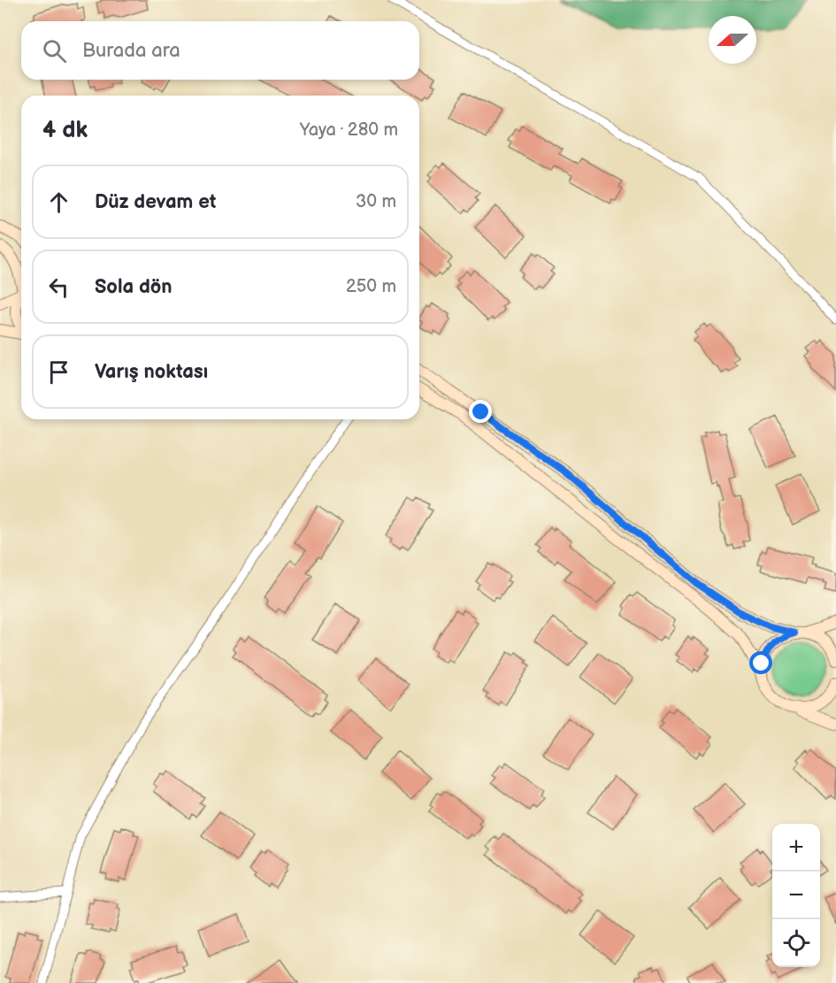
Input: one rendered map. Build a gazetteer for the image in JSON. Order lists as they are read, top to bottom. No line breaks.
{"north":"left","page":{"search":"Burada ara","heading":["4 dk","Yaya · 280 m"],"list":[["Düz devam et","30 m"],["Sola dön","250 m"],"Varış noktası"],"map_buttons":["+","−"]}}
